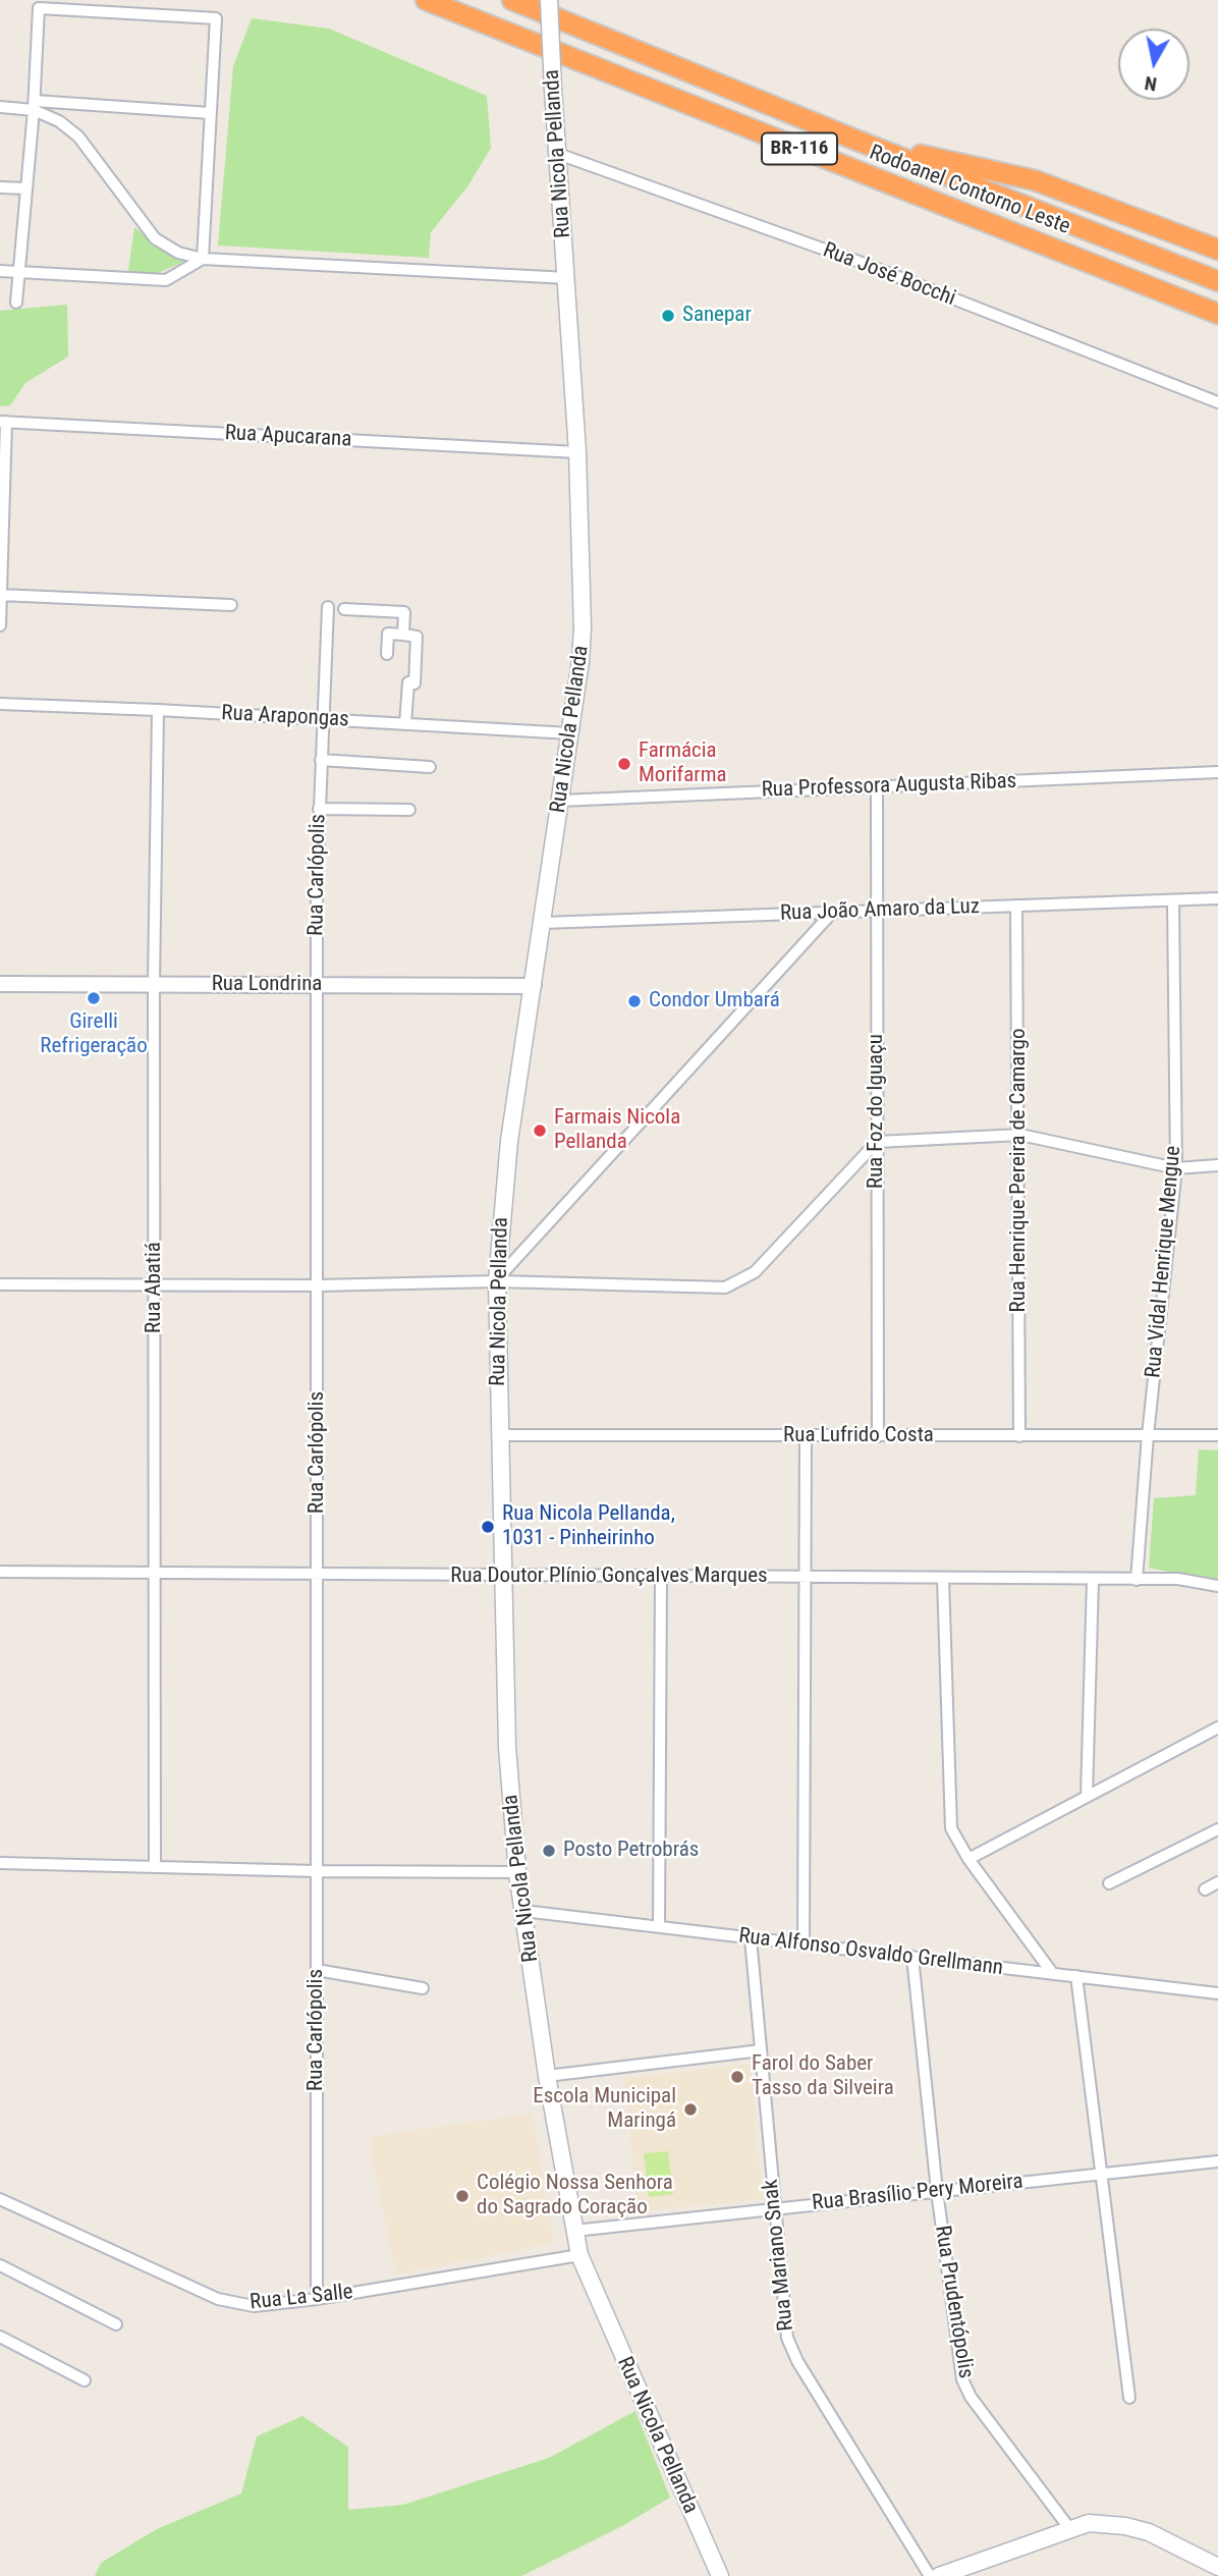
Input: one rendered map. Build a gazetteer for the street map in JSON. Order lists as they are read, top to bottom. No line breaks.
{"streets":{"highway":["BR-116","Rodoanel Contorno Leste"],"main road":["Rua Nicola Pellanda"],"street":["Rua José Bocchi","Rua Apucarana","Rua Arapongas","Rua Professora Augusta Ribas","Rua Carlópolis","Rua João Amaro da Luz","Rua Londrina","Rua Foz do Iguaçu","Rua Henrique Pereira de Camargo","Rua Vidal Henrique Mengue","Rua Abatiá","Rua Lufrido Costa","Rua Doutor Plínio Gonçalves Marques","Rua Alfonso Osvaldo Grellmann","Rua Brasílio Pery Moreira","Rua Mariano Snak","Rua La Salle","Rua Prudentópolis"]},"crossings":[["Rua Nicola Pellanda","Rua José Bocchi"],["Rua Nicola Pellanda","Rua Apucarana"],["Rua Nicola Pellanda","Rua Arapongas"],["Rua Nicola Pellanda","Rua Professora Augusta Ribas"],["Rua Nicola Pellanda","Rua João Amaro da Luz"],["Rua Nicola Pellanda","Rua Londrina"],["Rua Nicola Pellanda","Rua Lufrido Costa"],["Rua Nicola Pellanda","Rua Doutor Plínio Gonçalves Marques"],["Rua Nicola Pellanda","Rua Alfonso Osvaldo Grellmann"],["Rua Nicola Pellanda","Rua Brasílio Pery Moreira"],["Rua Nicola Pellanda","Rua La Salle"],["Rua Arapongas","Rua Carlópolis"],["Rua Arapongas","Rua Abatiá"],["Rua Professora Augusta Ribas","Rua Foz do Iguaçu"],["Rua Carlópolis","Rua Londrina"],["Rua Carlópolis","Rua Doutor Plínio Gonçalves Marques"],["Rua Carlópolis","Rua La Salle"],["Rua João Amaro da Luz","Rua Foz do Iguaçu"],["Rua João Amaro da Luz","Rua Henrique Pereira de Camargo"],["Rua João Amaro da Luz","Rua Vidal Henrique Mengue"],["Rua Londrina","Rua Abatiá"],["Rua Foz do Iguaçu","Rua Lufrido Costa"],["Rua Henrique Pereira de Camargo","Rua Lufrido Costa"],["Rua Vidal Henrique Mengue","Rua Lufrido Costa"],["Rua Vidal Henrique Mengue","Rua Doutor Plínio Gonçalves Marques"],["Rua Abatiá","Rua Doutor Plínio Gonçalves Marques"],["Rua Alfonso Osvaldo Grellmann","Rua Mariano Snak"],["Rua Alfonso Osvaldo Grellmann","Rua Prudentópolis"],["Rua Brasílio Pery Moreira","Rua Mariano Snak"],["Rua Brasílio Pery Moreira","Rua Prudentópolis"]],"places":["Sanepar","Farmácia Morifarma","Girelli Refrigeração","Condor Umbará","Farmais Nicola Pellanda","Rua Nicola Pellanda, 1031 - Pinheirinho","Posto Petrobrás","Farol do Saber Tasso da Silveira","Escola Municipal Maringá","Colégio Nossa Senhora do Sagrado Coração"],"north":"bottom"}
